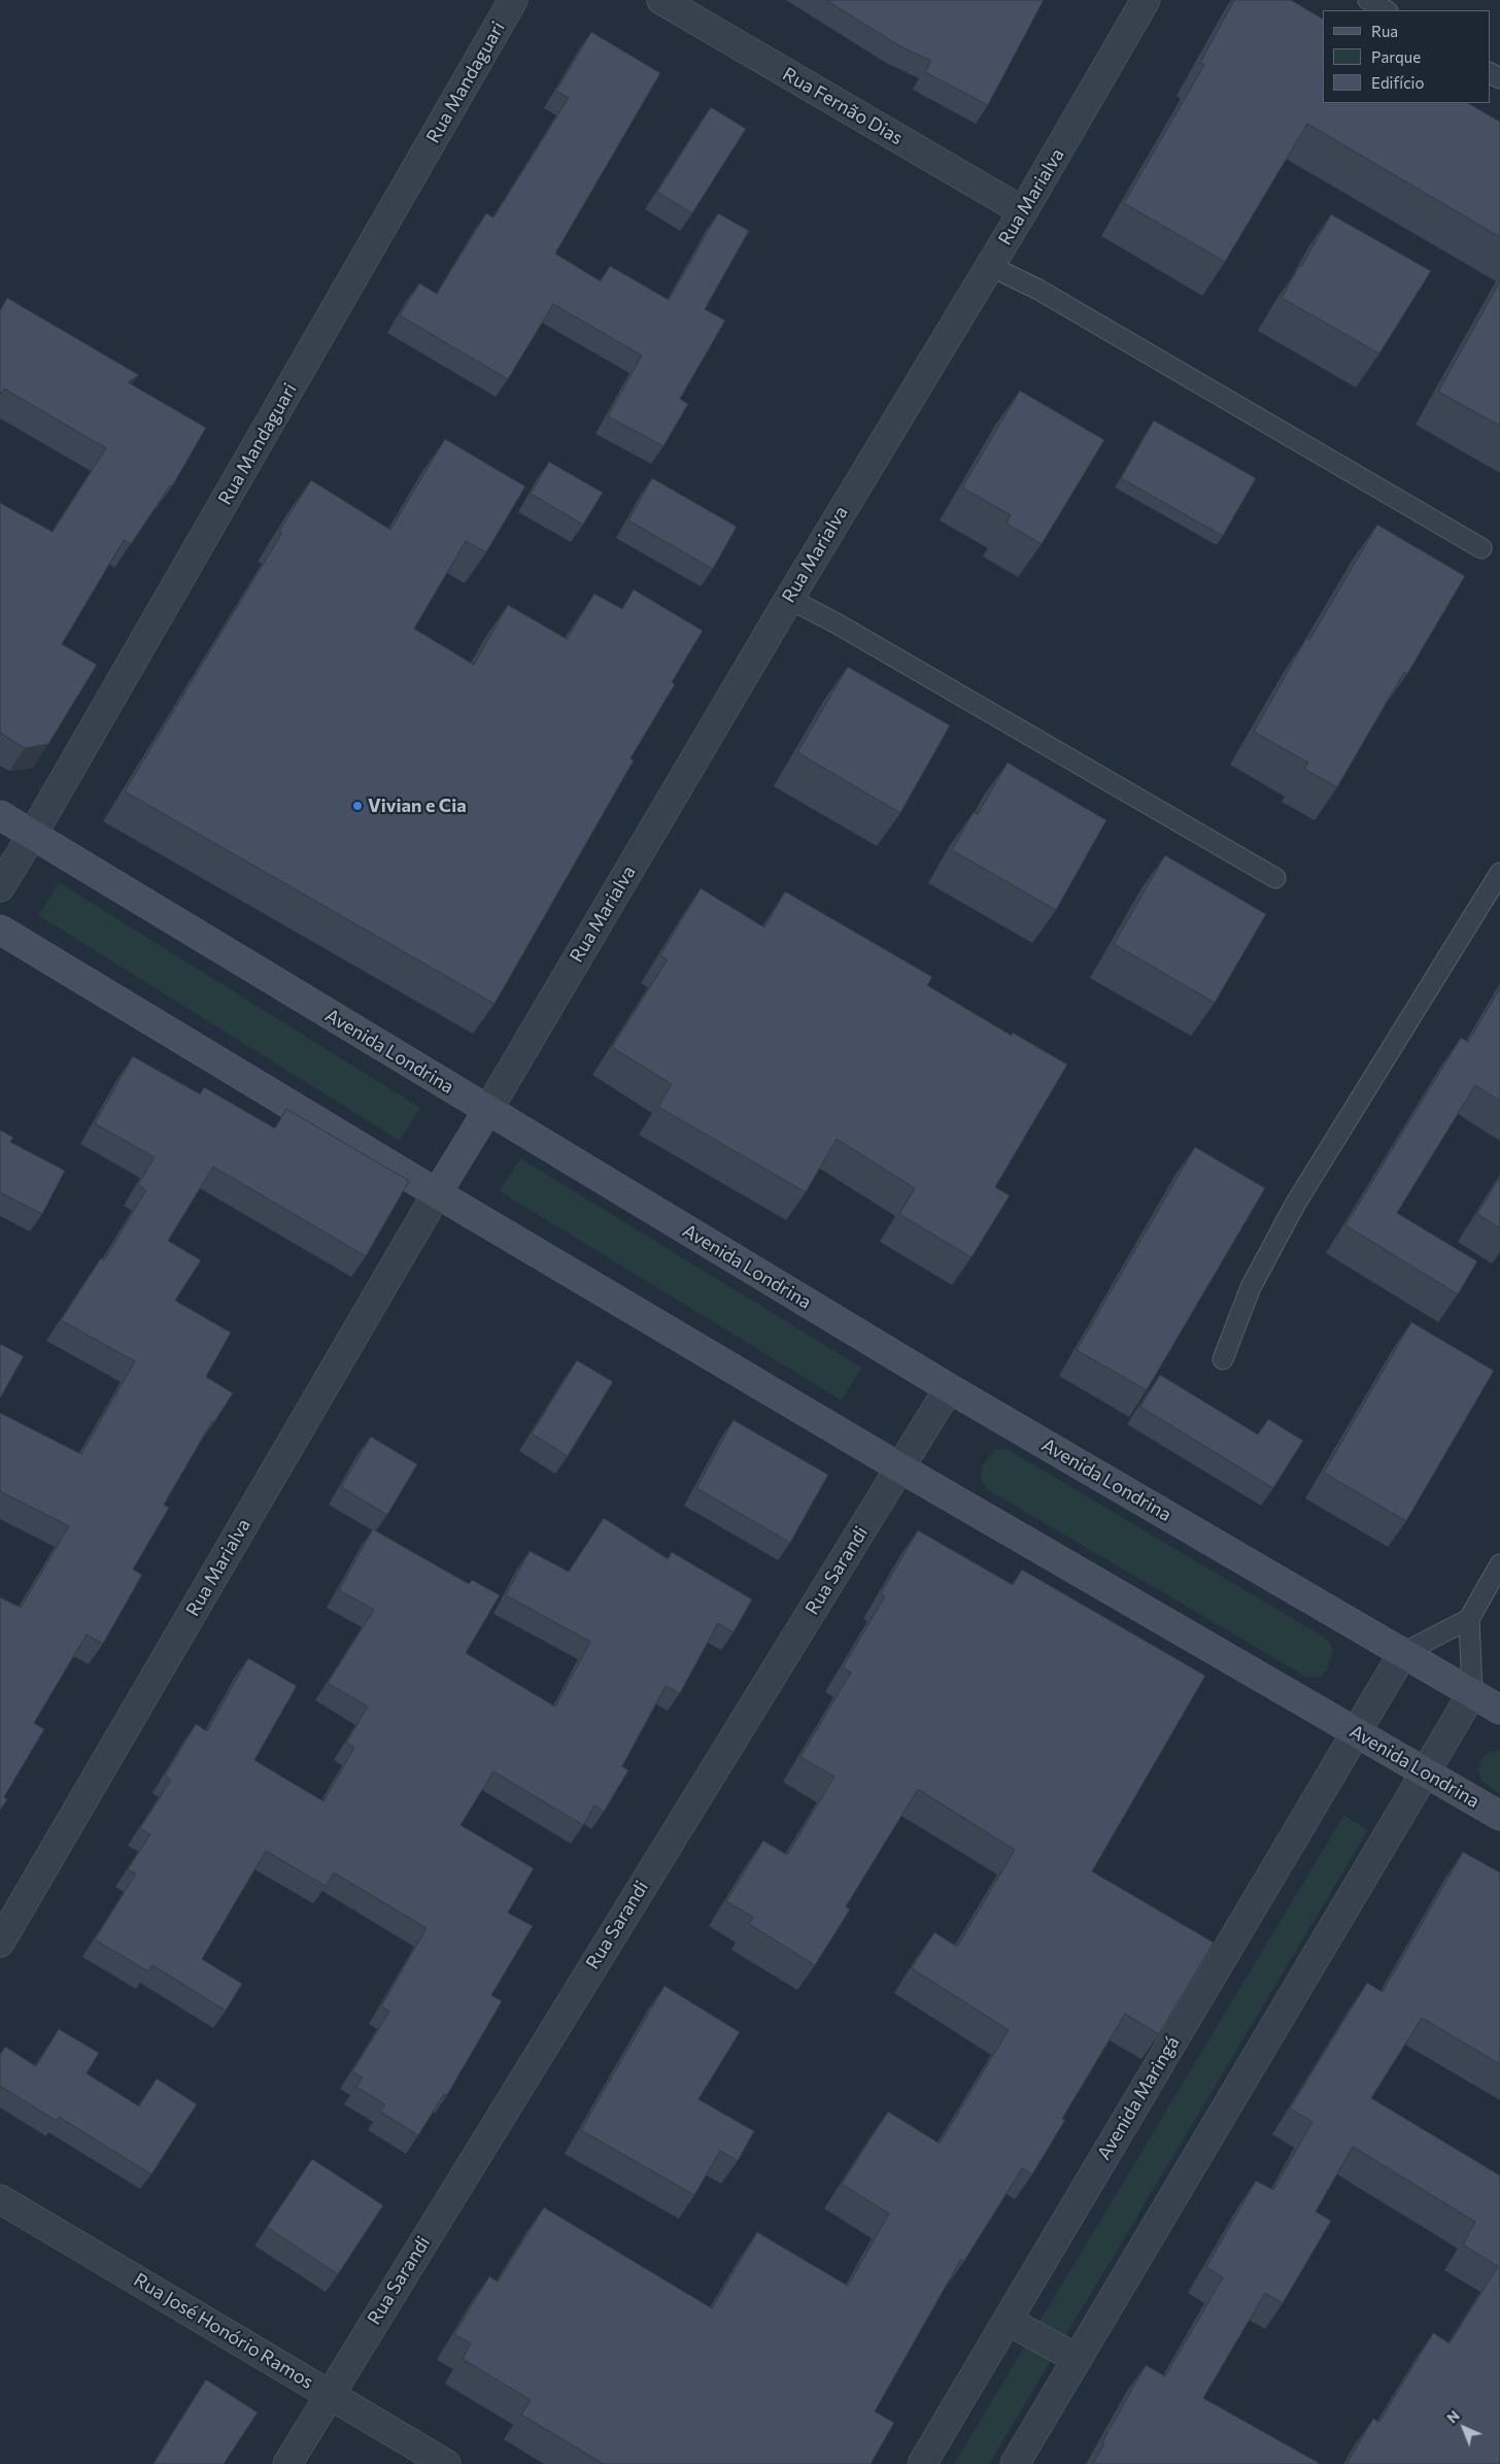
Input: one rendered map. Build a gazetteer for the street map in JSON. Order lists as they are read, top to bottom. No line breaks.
{"streets":{"main road":["Avenida Londrina"],"street":["Rua Mandaguari","Rua Fernão Dias","Rua Marialva","Rua Sarandi","Avenida Maringá","Rua José Honório Ramos"]},"crossings":[["Rua Mandaguari","Avenida Londrina"],["Rua Fernão Dias","Rua Marialva"],["Rua Marialva","Avenida Londrina"],["Avenida Londrina","Rua Sarandi"],["Avenida Londrina","Avenida Maringá"],["Rua Sarandi","Rua José Honório Ramos"]],"places":["Vivian e Cia"],"legend":["Rua","Parque","Edifício"],"north":"top left"}
